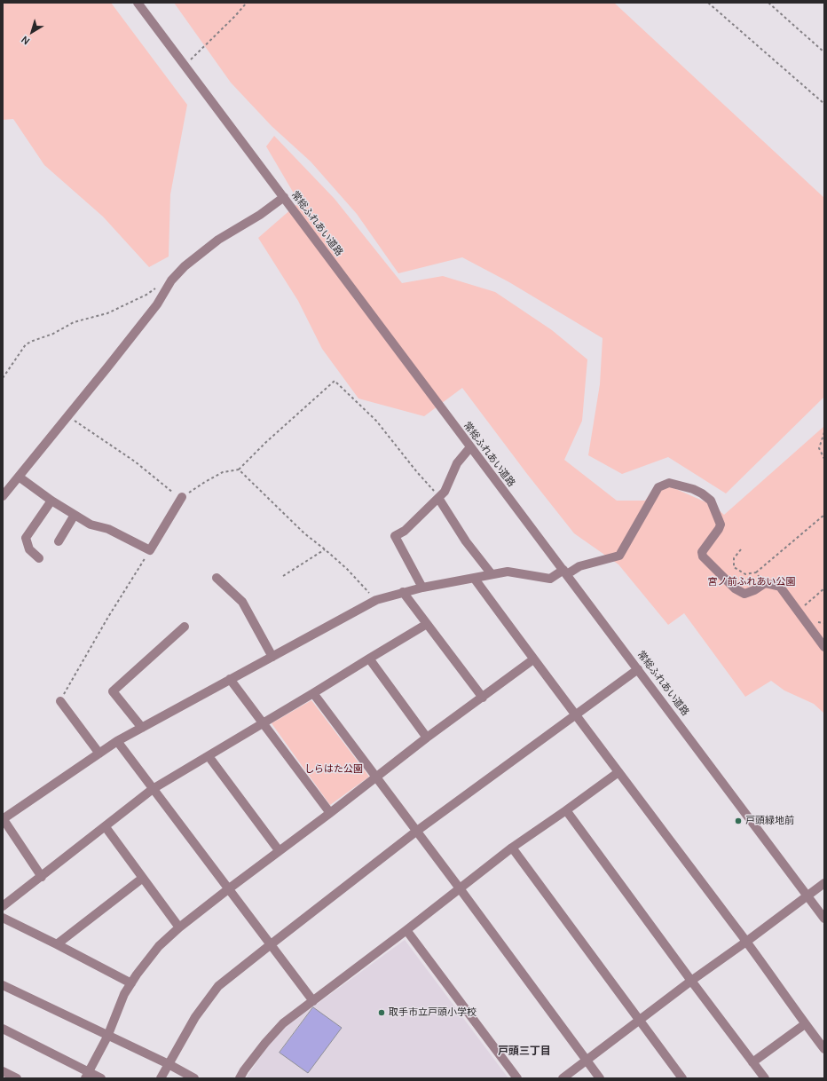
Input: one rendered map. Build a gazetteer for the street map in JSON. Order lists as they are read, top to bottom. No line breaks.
{"streets":{"street":["常総ふれあい道路"]},"districts":["戸頭三丁目"],"parks":["宮ノ前ふれあい公園","しらはた公園"],"places":["戸頭緑地前","取手市立戸頭小学校"],"north":"bottom left"}
